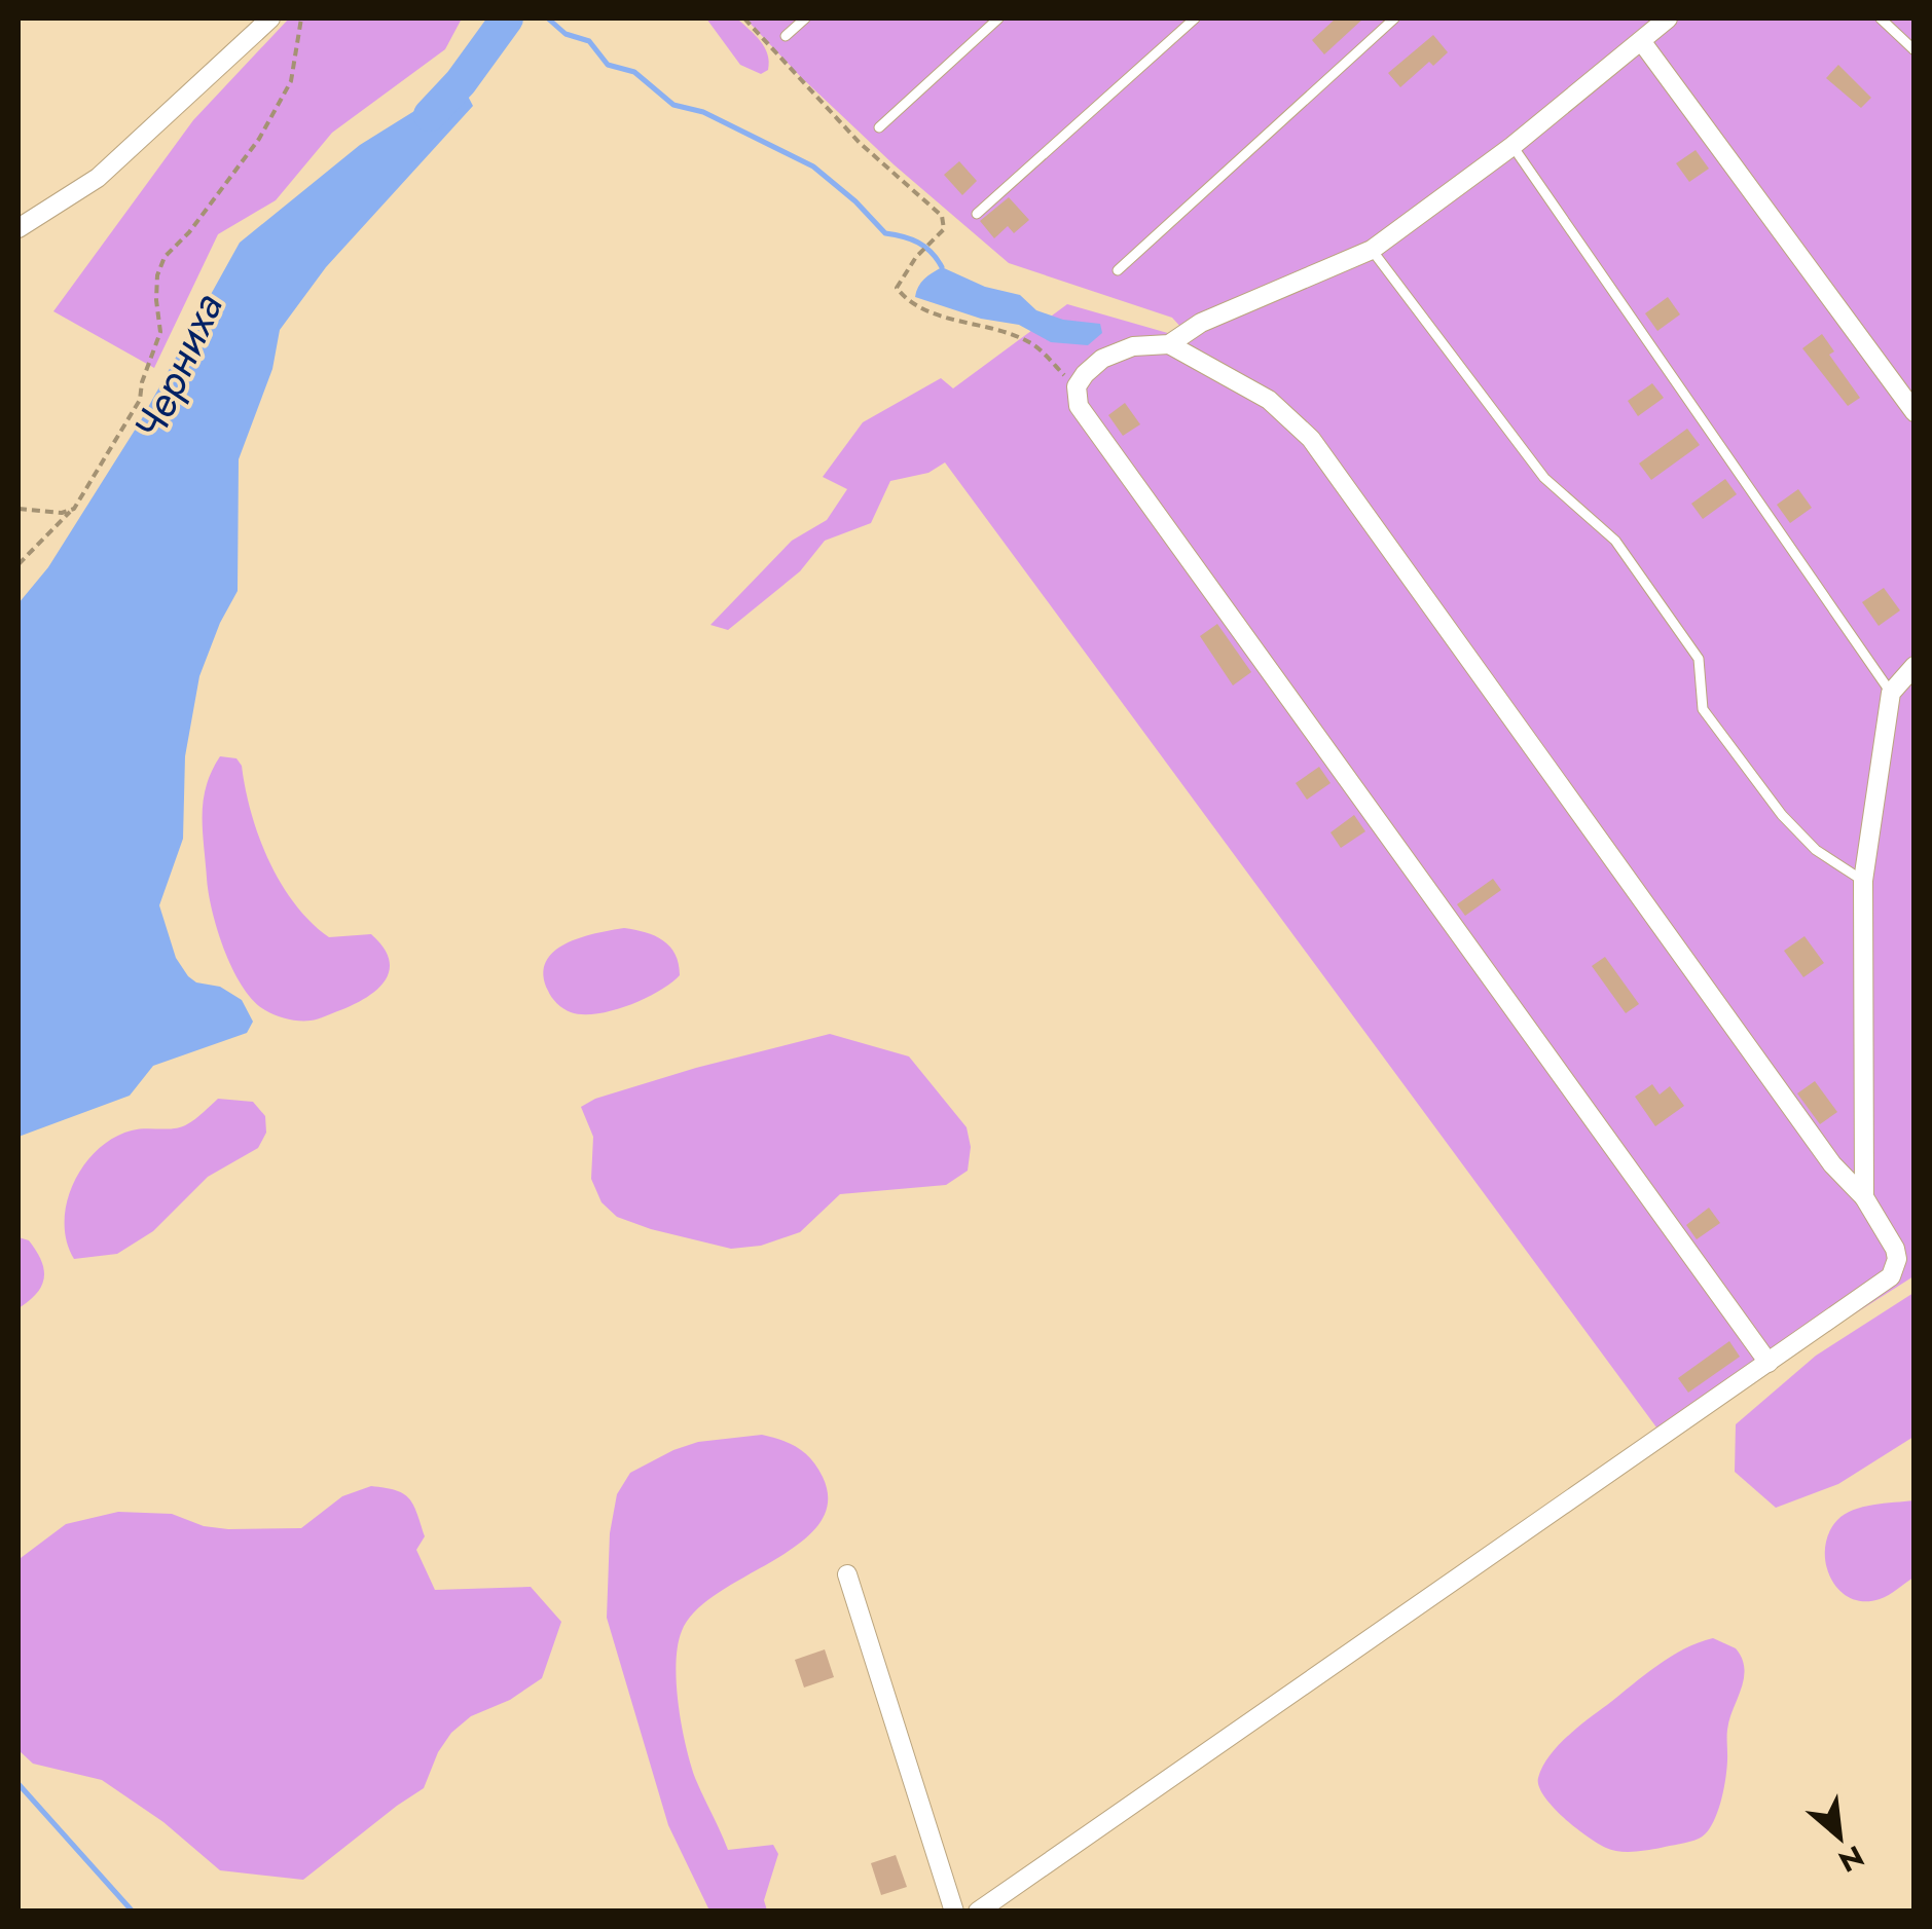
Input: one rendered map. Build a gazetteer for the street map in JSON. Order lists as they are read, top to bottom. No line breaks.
{"water":["Черниха"],"north":"bottom right"}
